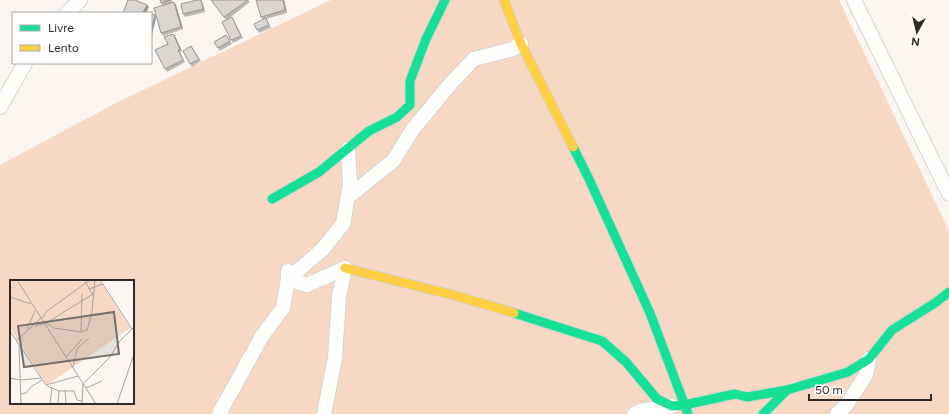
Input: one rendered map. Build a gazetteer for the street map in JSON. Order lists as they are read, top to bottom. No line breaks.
{"legend":["Livre","Lento"],"scale_bar":"50 m","north":"bottom"}
